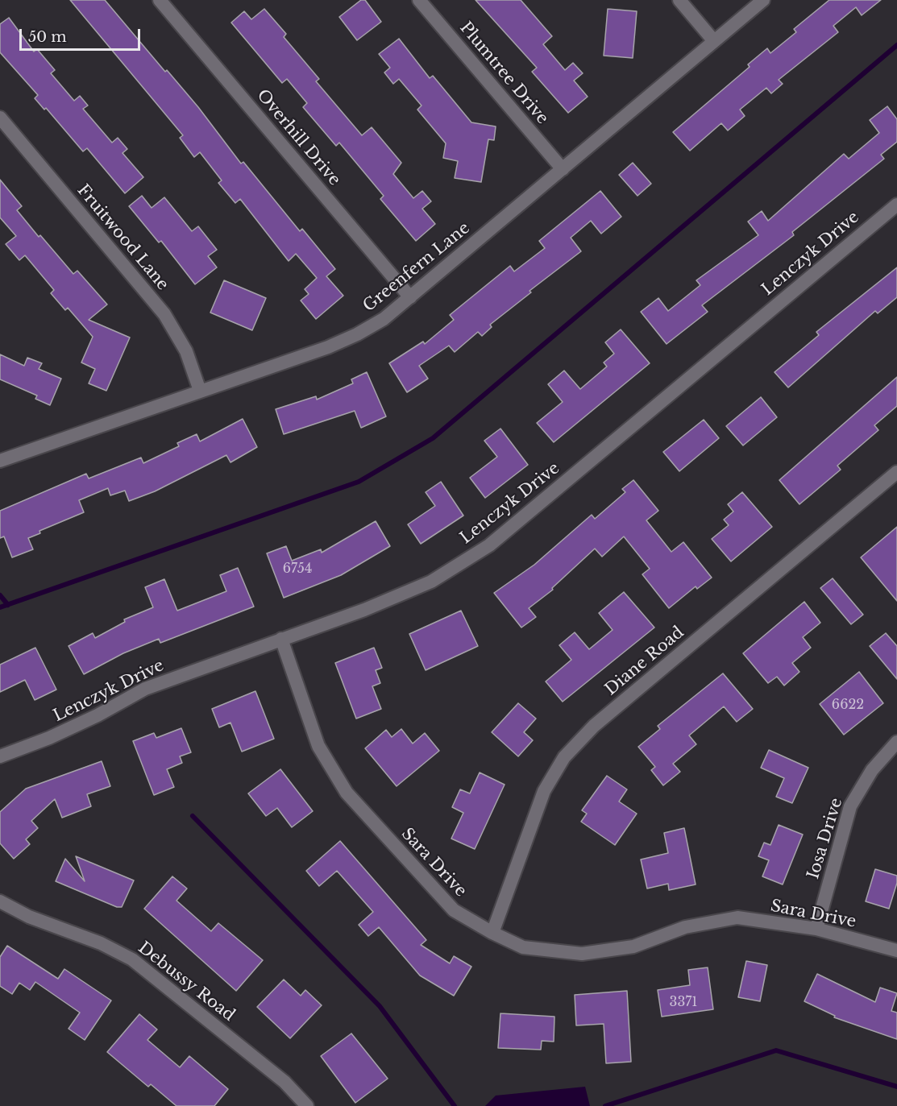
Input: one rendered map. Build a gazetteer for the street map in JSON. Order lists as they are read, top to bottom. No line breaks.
{"streets":{"street":["Plumtree Drive","Overhill Drive","Fruitwood Lane","Lenczyk Drive","Greenfern Lane","Diane Road","Iosa Drive","Sara Drive","Debussy Road"]},"crossings":[["Plumtree Drive","Greenfern Lane"],["Overhill Drive","Greenfern Lane"],["Fruitwood Lane","Greenfern Lane"],["Lenczyk Drive","Sara Drive"],["Diane Road","Sara Drive"],["Iosa Drive","Sara Drive"]],"house_numbers":["6754","6622","3371"],"scale_bar":"50 m"}
